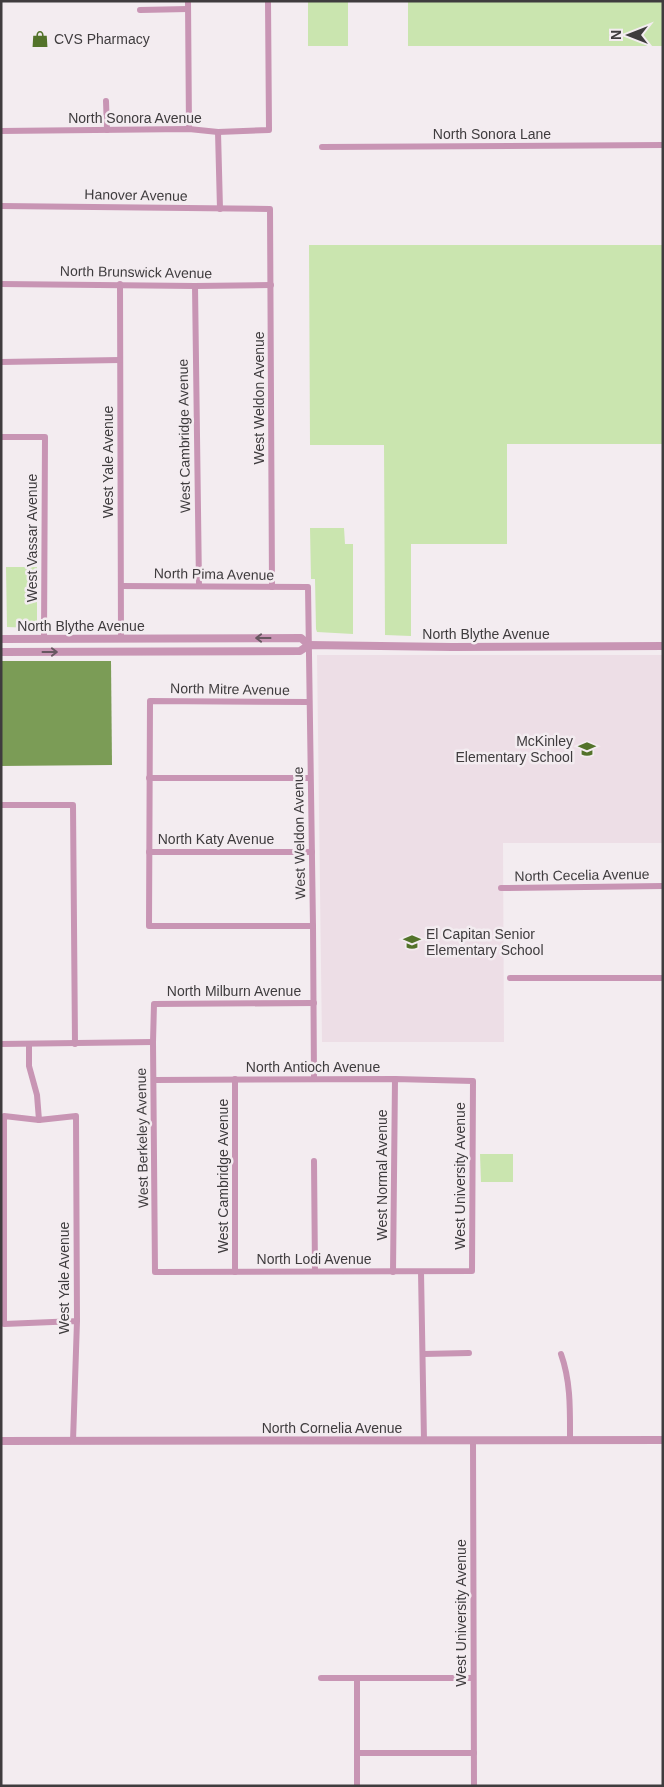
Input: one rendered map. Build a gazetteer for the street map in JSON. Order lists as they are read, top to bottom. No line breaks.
{"streets":{"street":["North Sonora Avenue","North Sonora Lane","Hanover Avenue","North Brunswick Avenue","West Weldon Avenue","West Cambridge Avenue","West Yale Avenue","West Vassar Avenue","North Pima Avenue","North Blythe Avenue","North Mitre Avenue","North Katy Avenue","North Cecelia Avenue","North Milburn Avenue","North Antioch Avenue","West Berkeley Avenue","West Normal Avenue","West University Avenue","North Lodi Avenue","North Cornelia Avenue"]},"crossings":[["Hanover Avenue","West Weldon Avenue"],["North Brunswick Avenue","West Weldon Avenue"],["North Brunswick Avenue","West Cambridge Avenue"],["North Brunswick Avenue","West Yale Avenue"],["West Weldon Avenue","North Pima Avenue"],["West Weldon Avenue","North Blythe Avenue"],["West Weldon Avenue","North Mitre Avenue"],["West Weldon Avenue","North Katy Avenue"],["West Weldon Avenue","North Milburn Avenue"],["West Weldon Avenue","North Antioch Avenue"],["West Cambridge Avenue","North Pima Avenue"],["West Cambridge Avenue","North Antioch Avenue"],["West Cambridge Avenue","North Lodi Avenue"],["West Yale Avenue","North Pima Avenue"],["West Yale Avenue","North Blythe Avenue"],["West Yale Avenue","North Cornelia Avenue"],["West Vassar Avenue","North Blythe Avenue"],["North Milburn Avenue","West Berkeley Avenue"],["North Antioch Avenue","West Berkeley Avenue"],["North Antioch Avenue","West Normal Avenue"],["North Antioch Avenue","West University Avenue"],["West Berkeley Avenue","North Lodi Avenue"],["West Normal Avenue","North Lodi Avenue"],["West University Avenue","North Lodi Avenue"],["West University Avenue","North Cornelia Avenue"]],"places":{"shop":["CVS Pharmacy"],"school or university":["McKinley Elementary School","El Capitan Senior Elementary School"]},"north":"left"}
